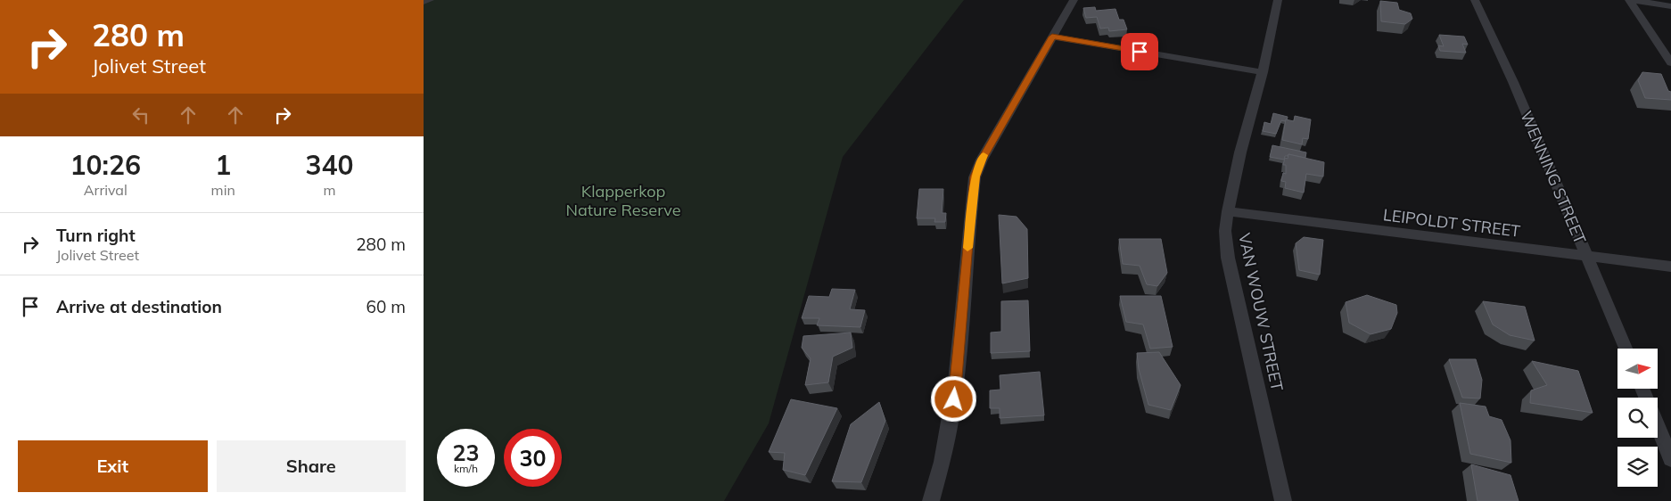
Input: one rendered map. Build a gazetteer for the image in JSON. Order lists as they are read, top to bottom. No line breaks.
{"streets":{"street":["WENNING STREET","LEIPOLDT STREET","VAN WOUW STREET"]},"crossings":[["WENNING STREET","LEIPOLDT STREET"],["LEIPOLDT STREET","VAN WOUW STREET"]],"parks":["Klapperkop Nature Reserve"],"north":"right","page":{"turn":["280 m","Jolivet Street"],"eta":["10:26","Arrival","1","min","340","m"],"list":[{"name":"Turn right","note":"Jolivet Street","value":"280 m"},{"name":"Arrive at destination","value":"60 m"}],"speed":"23 km/h","limit":"30","buttons":["Exit","Share"]}}
